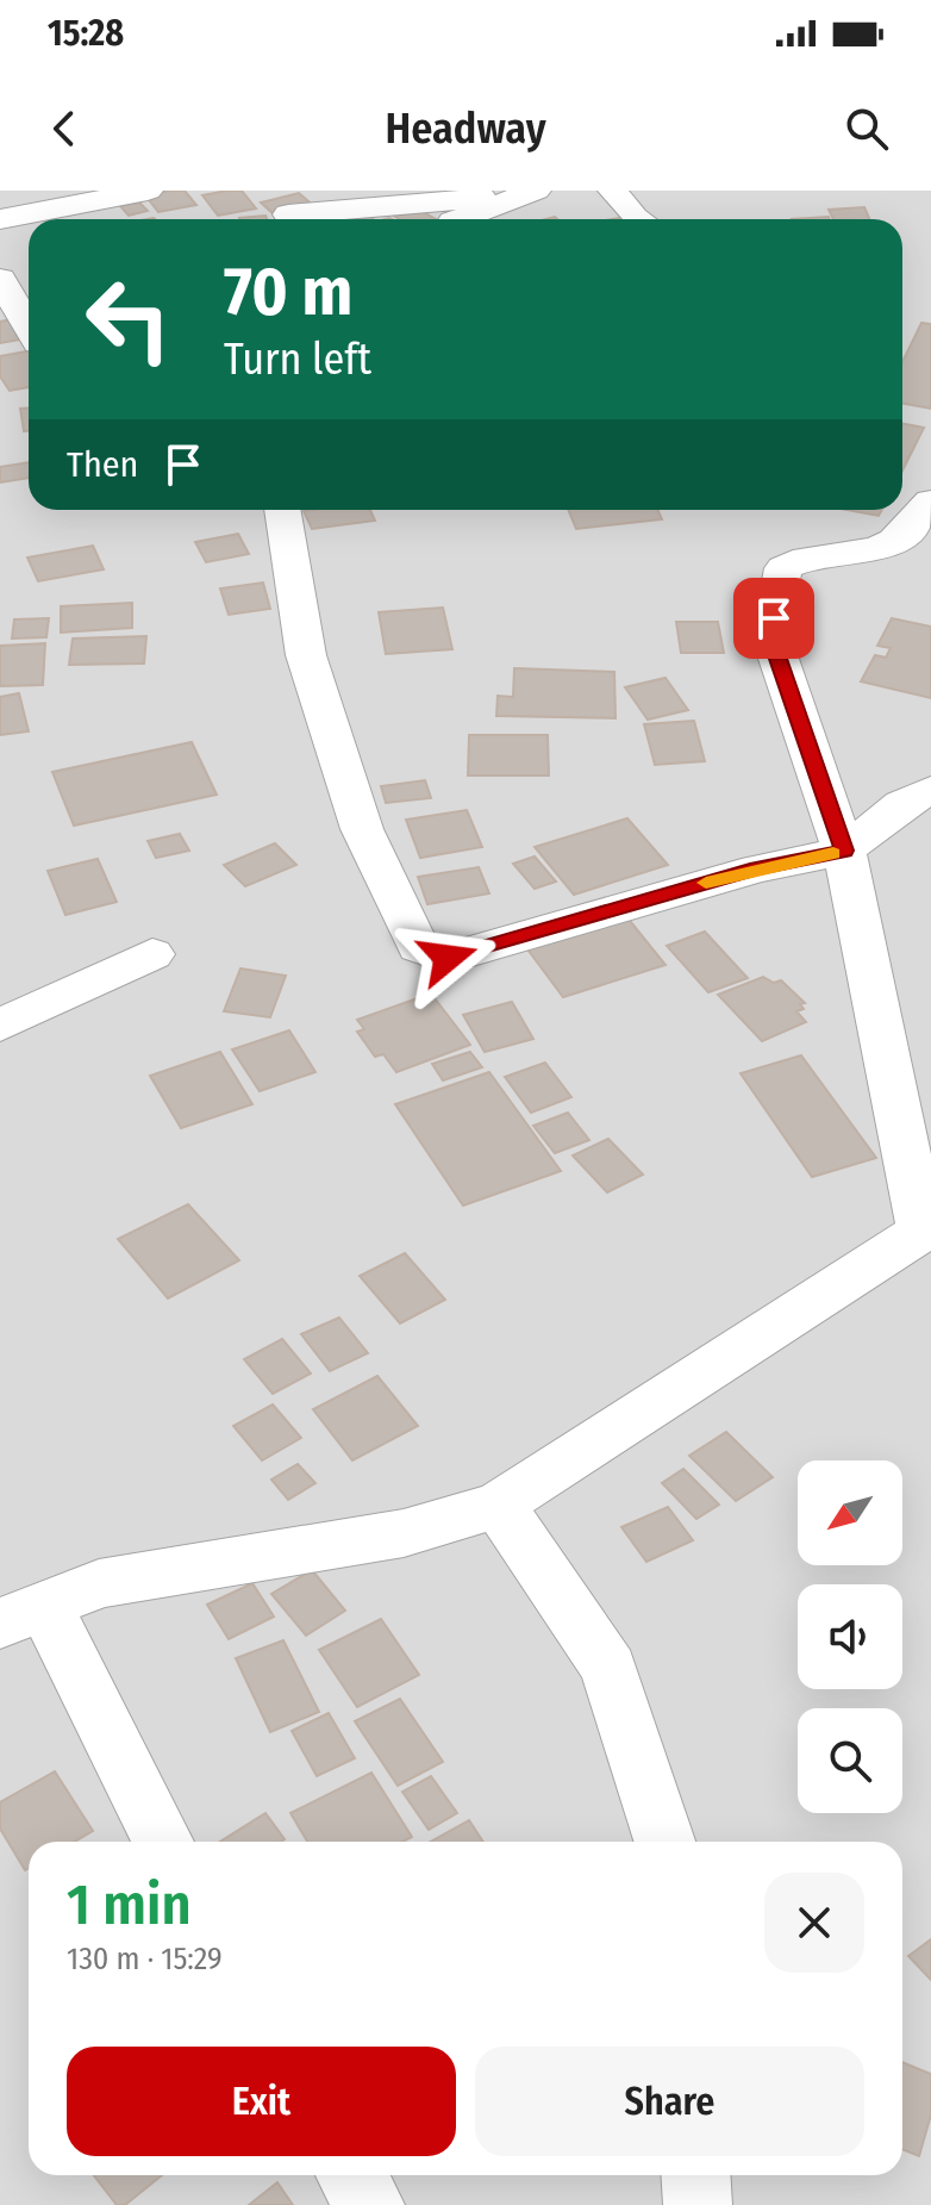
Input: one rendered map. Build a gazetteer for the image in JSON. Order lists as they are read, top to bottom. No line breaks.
{"north":"bottom left","page":{"status":"15:28","header":"Headway","turn":["70 m","Turn left"],"then":"Then","heading":["1 min","130 m · 15:29"],"buttons":["Exit","Share"]}}
